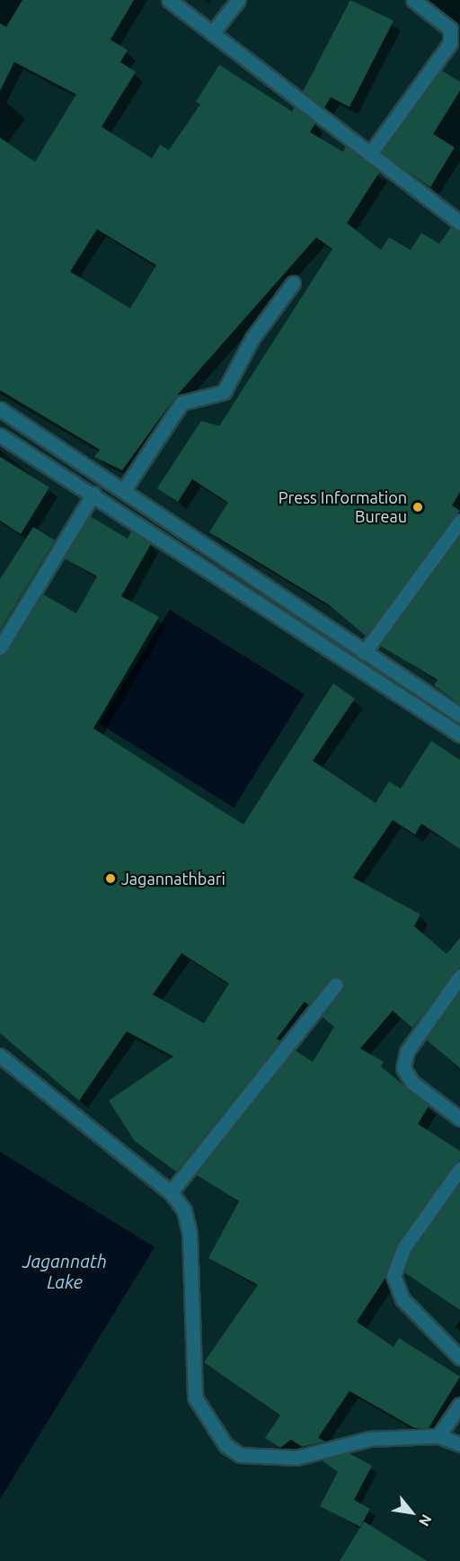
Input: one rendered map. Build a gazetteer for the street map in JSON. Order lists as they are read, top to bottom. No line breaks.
{"water":["Jagannath Lake"],"places":["Press Information Bureau","Jagannathbari"],"north":"bottom right"}
